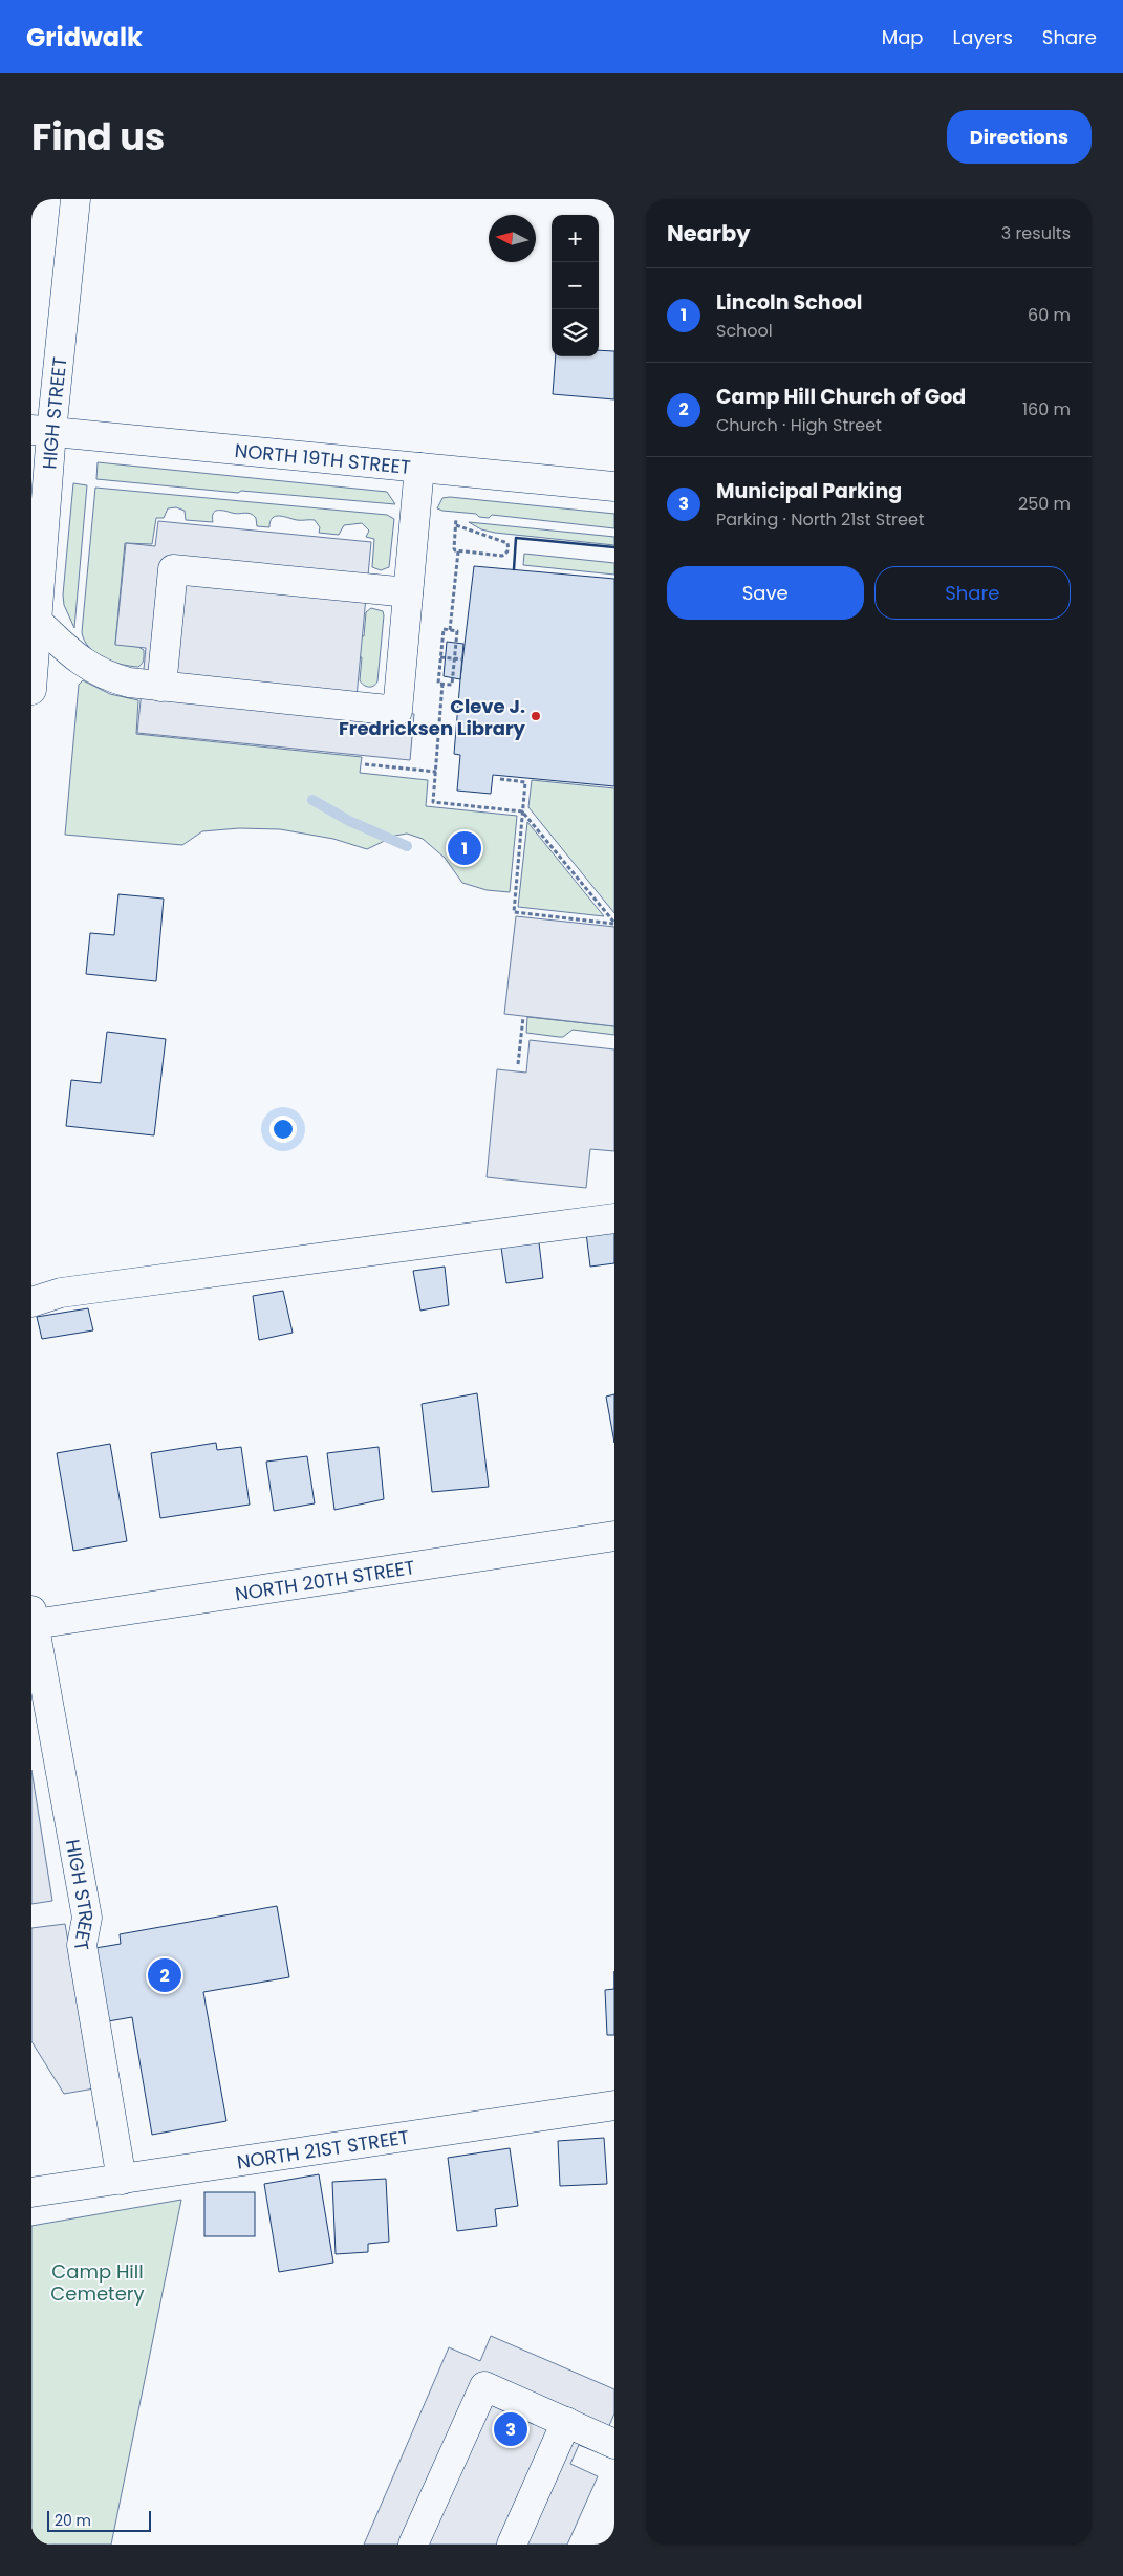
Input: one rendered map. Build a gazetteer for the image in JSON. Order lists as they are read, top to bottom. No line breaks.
{"streets":{"street":["HIGH STREET","NORTH 19TH STREET","NORTH 20TH STREET","NORTH 21ST STREET"]},"crossings":[["HIGH STREET","NORTH 19TH STREET"],["HIGH STREET","NORTH 20TH STREET"],["HIGH STREET","NORTH 21ST STREET"]],"parks":["Camp Hill Cemetery"],"places":["Cleve J. Fredricksen Library"],"scale_bar":"20 m","north":"left","page":{"header":"Gridwalk","nav":["Map","Layers","Share"],"title":"Find us","buttons":["Directions",["Save","Share"]],"heading":["Nearby","3 results"],"map_buttons":["+","−"],"list":[{"mark":"1","name":"Lincoln School","note":"School","value":"60 m"},{"mark":"2","name":"Camp Hill Church of God","note":"Church · High Street","value":"160 m"},{"mark":"3","name":"Municipal Parking","note":"Parking · North 21st Street","value":"250 m"}],"pins":["1","2","3"],"scale":"20 m"}}
